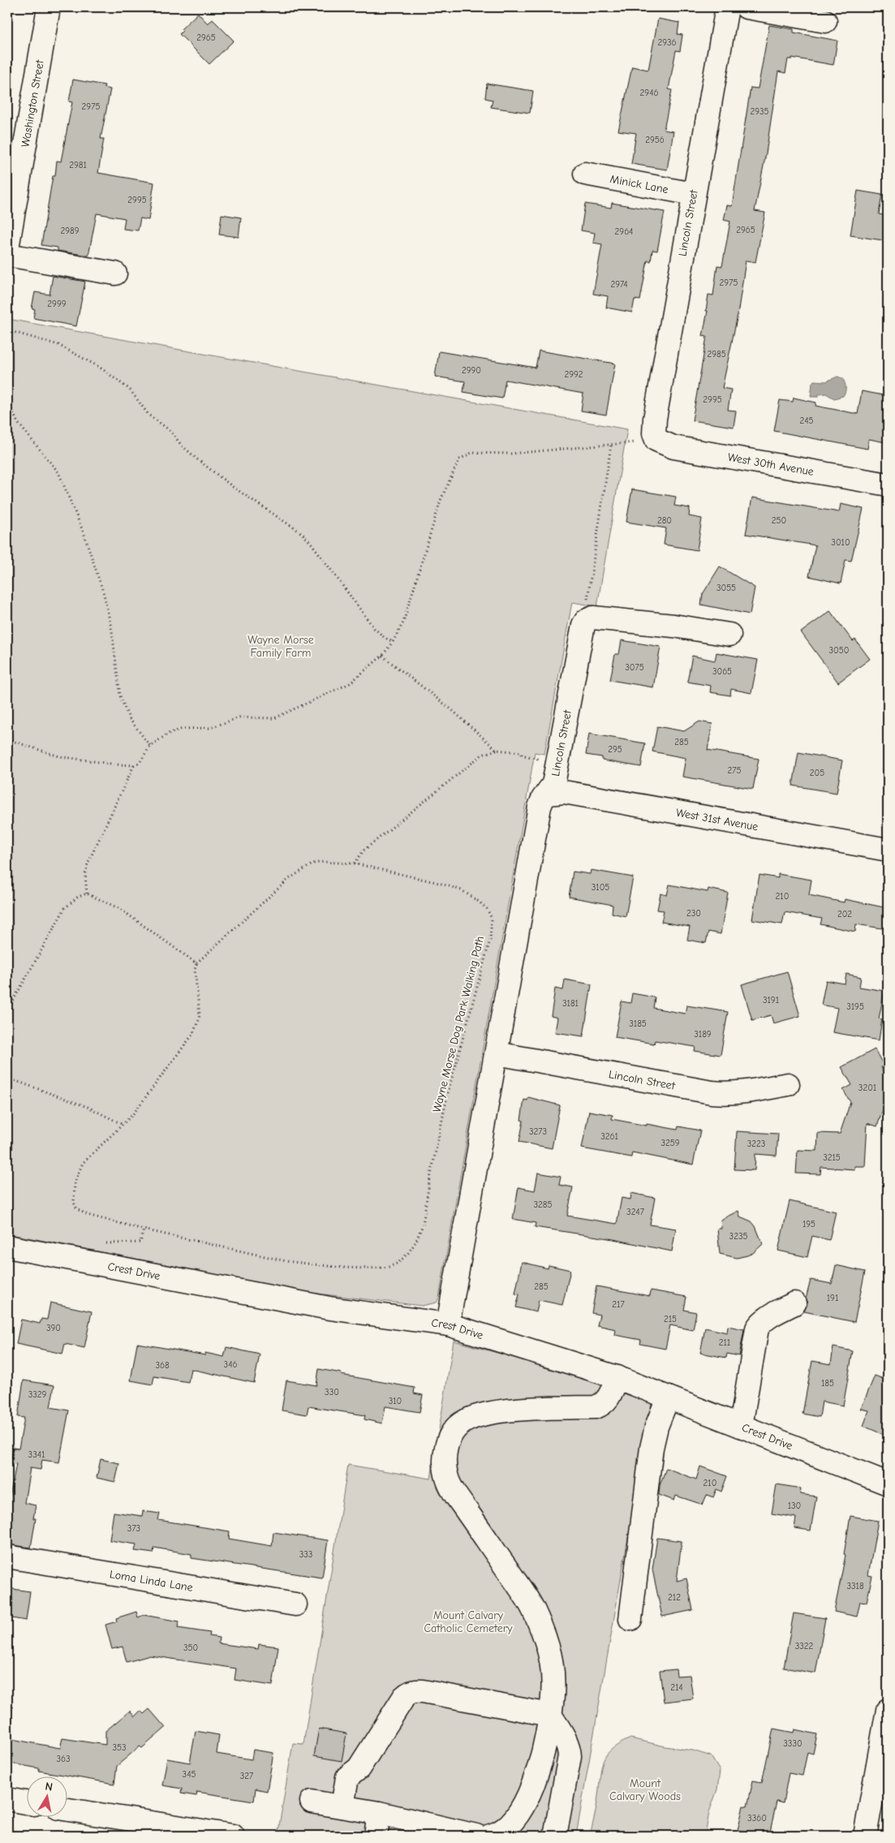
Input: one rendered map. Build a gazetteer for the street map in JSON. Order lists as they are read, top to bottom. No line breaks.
{"streets":{"street":["Washington Street","Minick Lane","Lincoln Street","West 30th Avenue","West 31st Avenue","Crest Drive","Loma Linda Lane"],"path":["Wayne Morse Dog Park Walking Path"]},"crossings":[["Minick Lane","Lincoln Street"],["Lincoln Street","West 30th Avenue"],["Lincoln Street","West 31st Avenue"],["Lincoln Street","Crest Drive"]],"parks":["Wayne Morse Family Farm","Mount Calvary Catholic Cemetery","Mount Calvary Woods"],"house_numbers":["2965","2936","2946","2975","2935","2956","2981","2995","2965","2989","2964","2975","2974","2999","2985","2990","2992","2995","245","280","250","3010","3055","3050","3075","3065","285","295","275","205","3105","210","230","202","3191","3181","3195","3185","3189","3201","3273","3261","3259","3223","3215","3285","3247","195","3235","285","191","217","215","390","211","346","368","185","330","3329","310","3341","210","130","373","333","3318","212","3322","350","214","3330","353","363","345","327","3360"],"north":"top"}
